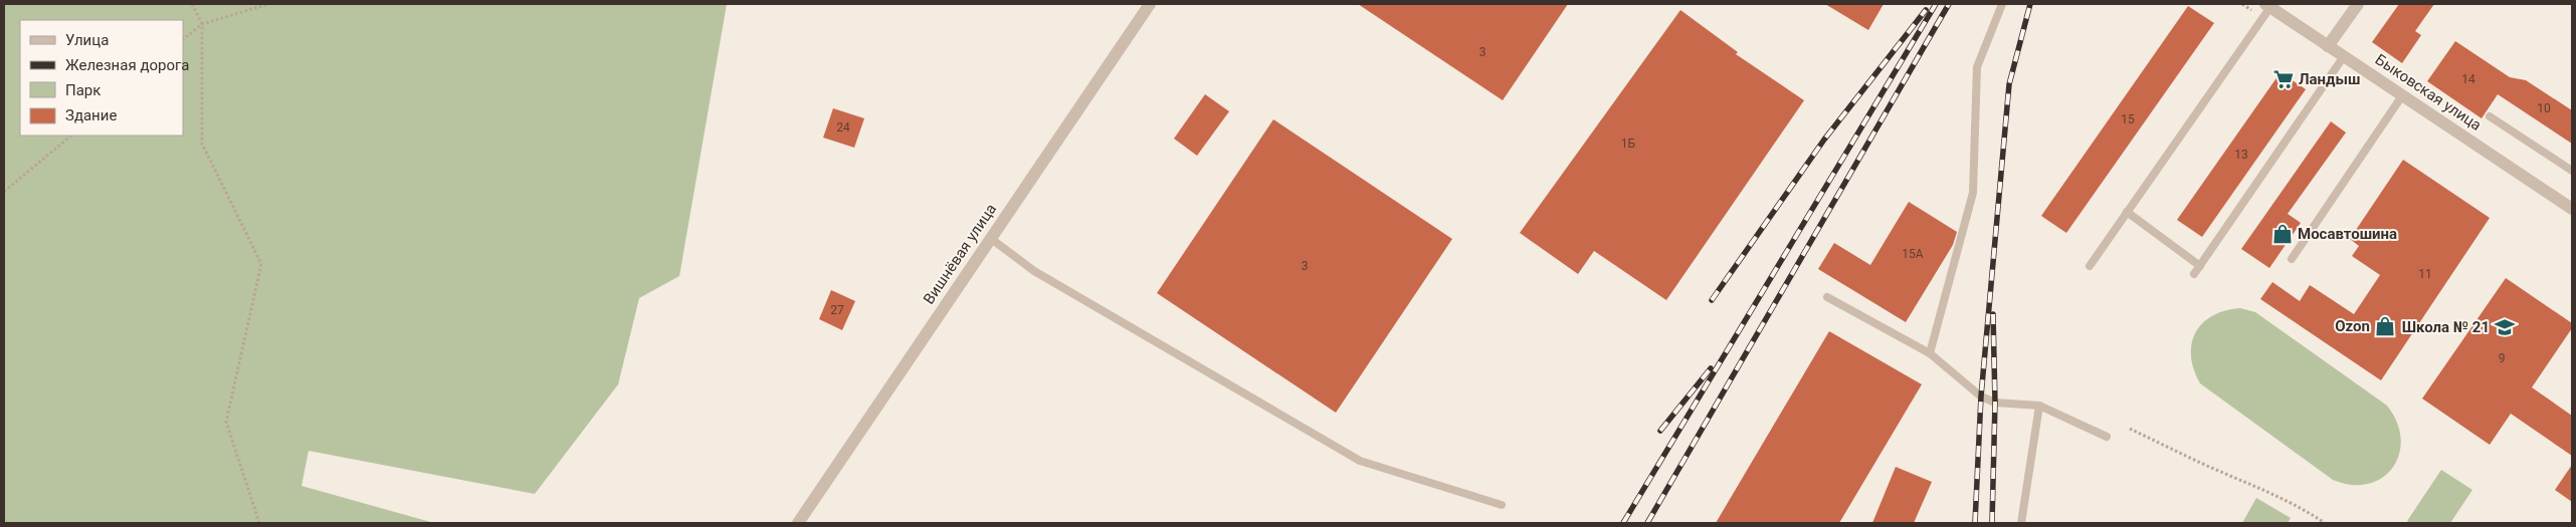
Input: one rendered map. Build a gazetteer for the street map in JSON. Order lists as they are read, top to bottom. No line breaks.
{"streets":{"street":["Быковская улица","Вишнёвая улица"]},"places":{"supermarket":["Ландыш"],"shop":["Мосавтошина","Ozon"],"school or university":["Школа № 21"]},"house_numbers":["3","14","10","15","24","1Б","13","15А","3","11","27","9"],"legend":["Улица","Железная дорога","Парк","Здание"]}
